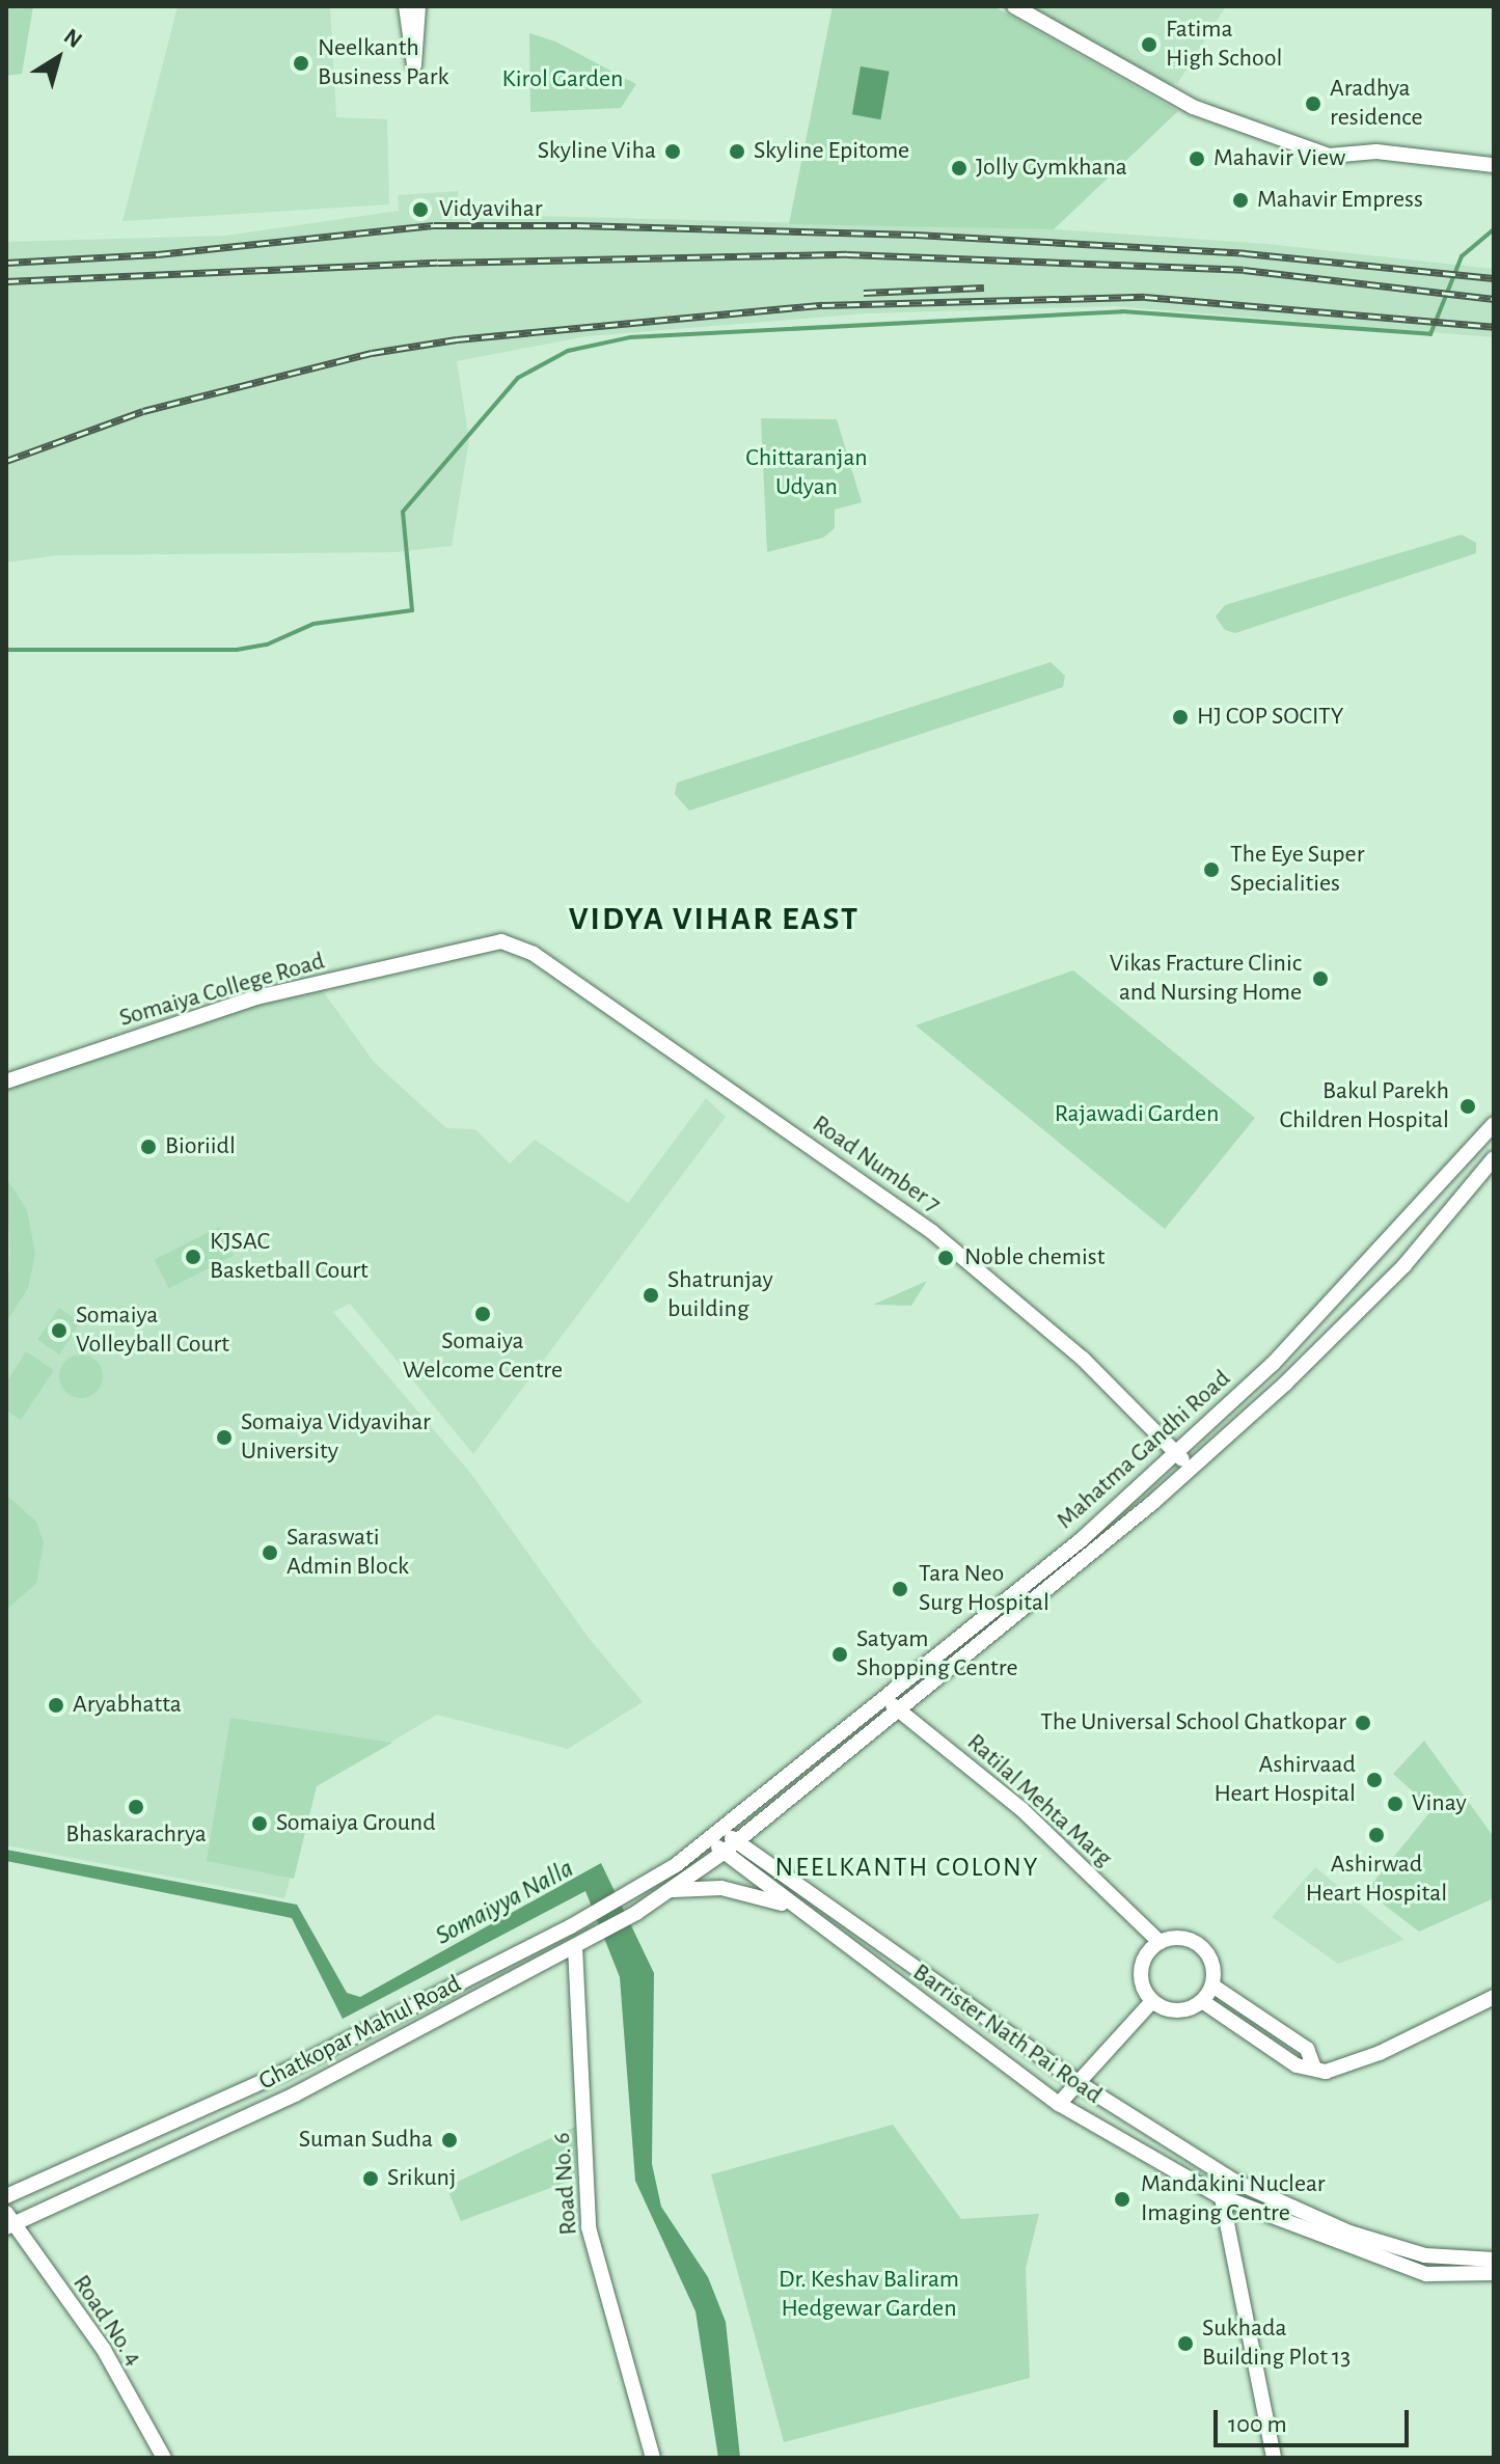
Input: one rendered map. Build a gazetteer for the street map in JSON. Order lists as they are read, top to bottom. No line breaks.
{"streets":{"street":["Somaiya College Road","Road Number 7","Mahatma Gandhi Road","Ratilal Mehta Marg","Ghatkopar Mahul Road","Barrister Nath Pai Road","Road No. 6","Road No. 4"]},"crossings":[["Somaiya College Road","Road Number 7"],["Road Number 7","Mahatma Gandhi Road"],["Mahatma Gandhi Road","Ratilal Mehta Marg"],["Mahatma Gandhi Road","Ghatkopar Mahul Road"],["Mahatma Gandhi Road","Barrister Nath Pai Road"],["Ghatkopar Mahul Road","Barrister Nath Pai Road"],["Ghatkopar Mahul Road","Road No. 6"],["Ghatkopar Mahul Road","Road No. 4"]],"districts":["VIDYA VIHAR EAST","NEELKANTH COLONY"],"water":["Somaiyya Nalla"],"parks":["Kirol Garden","Chittaranjan Udyan","Rajawadi Garden","Dr. Keshav Baliram Hedgewar Garden"],"places":["Fatima High School","Neelkanth Business Park","Aradhya residence","Skyline Viha","Skyline Epitome","Mahavir View","Jolly Gymkhana","Mahavir Empress","Vidyavihar","HJ COP SOCITY","The Eye Super Specialities","Vikas Fracture Clinic and Nursing Home","Bakul Parekh Children Hospital","Bioriidl","KJSAC Basketball Court","Noble chemist","Shatrunjay building","Somaiya Welcome Centre","Somaiya Volleyball Court","Somaiya Vidyavihar University","Saraswati Admin Block","Tara Neo Surg Hospital","Satyam Shopping Centre","Aryabhatta","The Universal School Ghatkopar","Ashirvaad Heart Hospital","Vinay","Bhaskarachrya","Somaiya Ground","Ashirwad Heart Hospital","Suman Sudha","Srikunj","Mandakini Nuclear Imaging Centre","Sukhada Building Plot 13"],"scale_bar":"100 m","north":"top right"}
